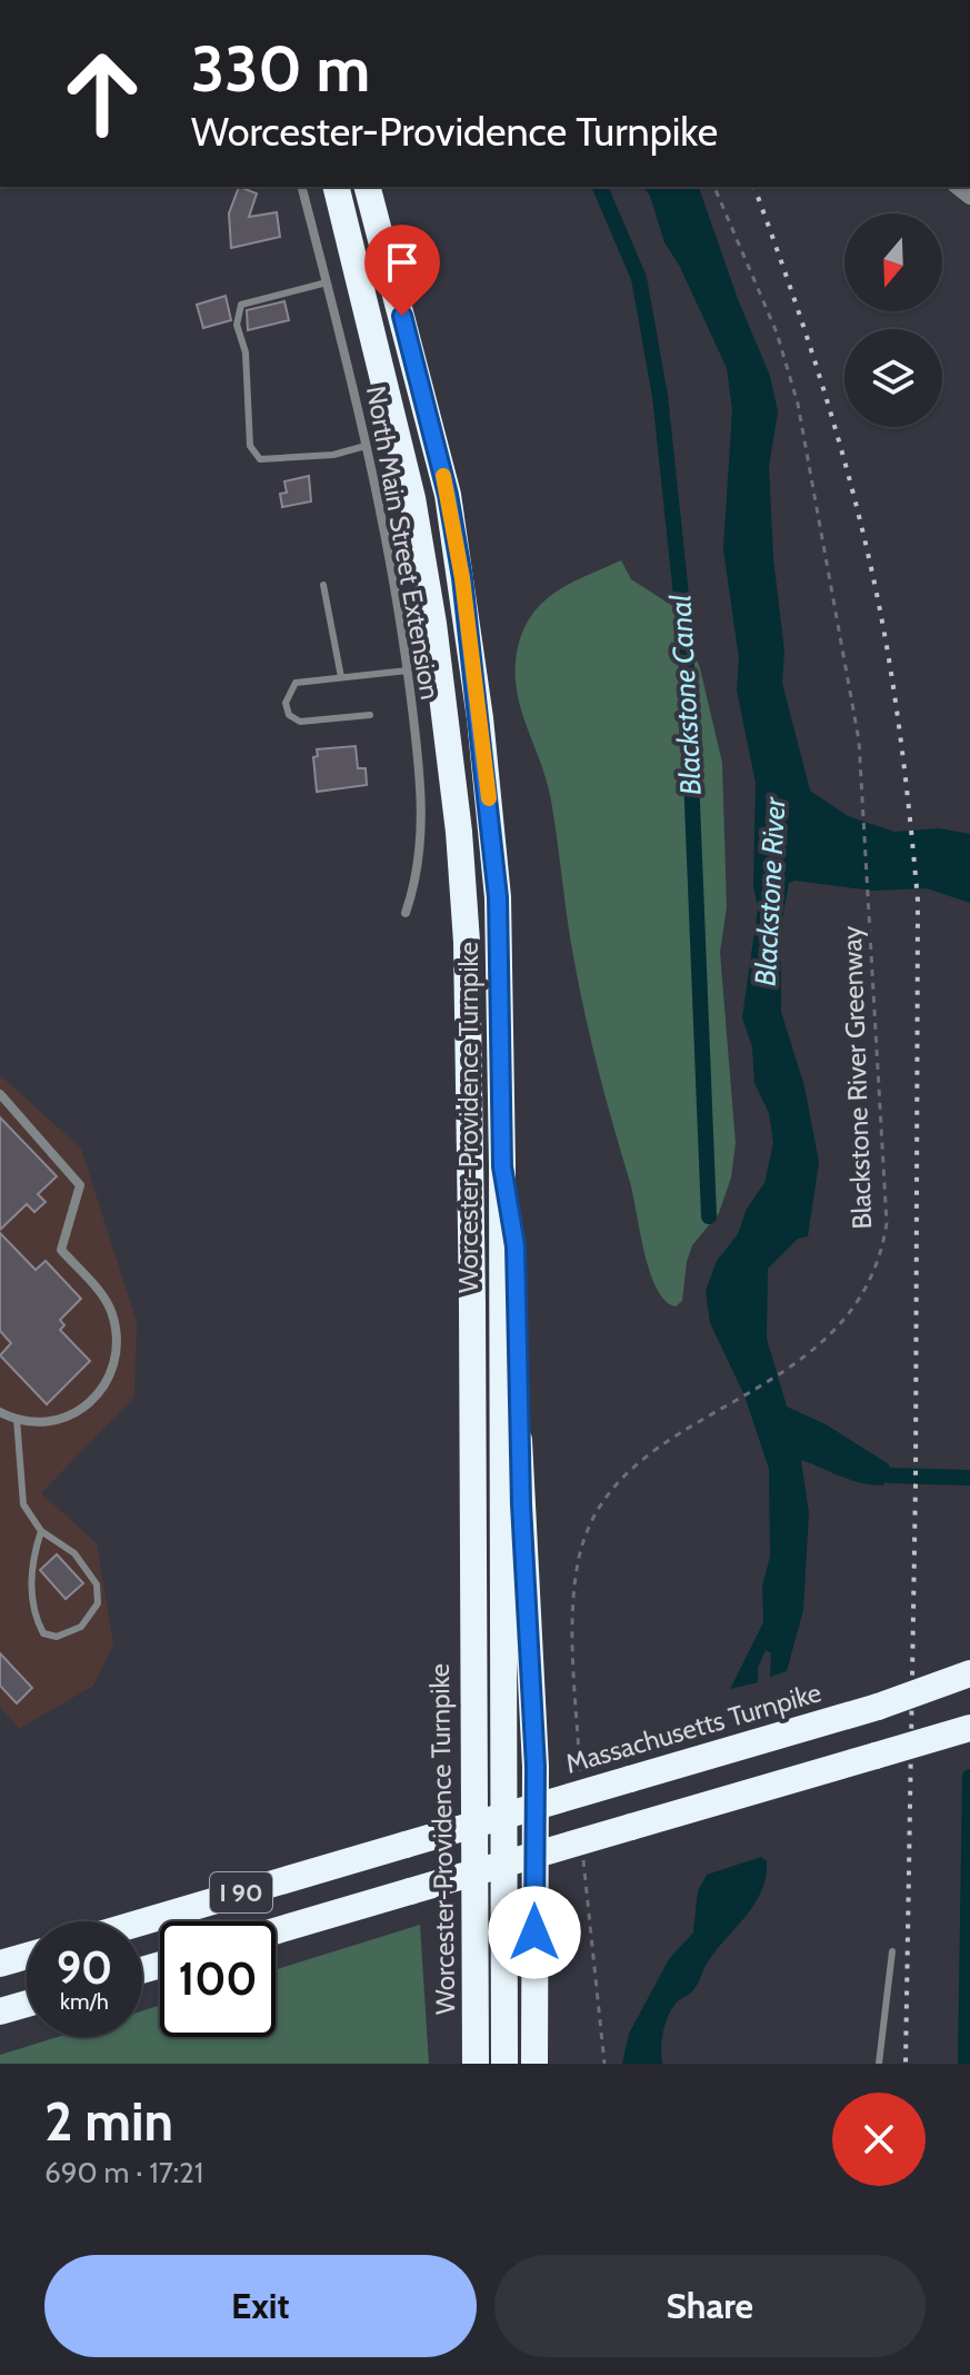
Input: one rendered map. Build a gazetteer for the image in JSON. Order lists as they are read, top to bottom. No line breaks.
{"streets":{"highway":["Worcester-Providence Turnpike","Massachusetts Turnpike","I 90"],"street":["North Main Street Extension"],"path":["Blackstone River Greenway"]},"water":["Blackstone Canal","Blackstone River"],"north":"bottom","page":{"turn":["330 m","Worcester-Providence Turnpike"],"speed":"90 km/h","limit":"100","heading":["2 min","690 m · 17:21"],"buttons":["Exit","Share"]}}
